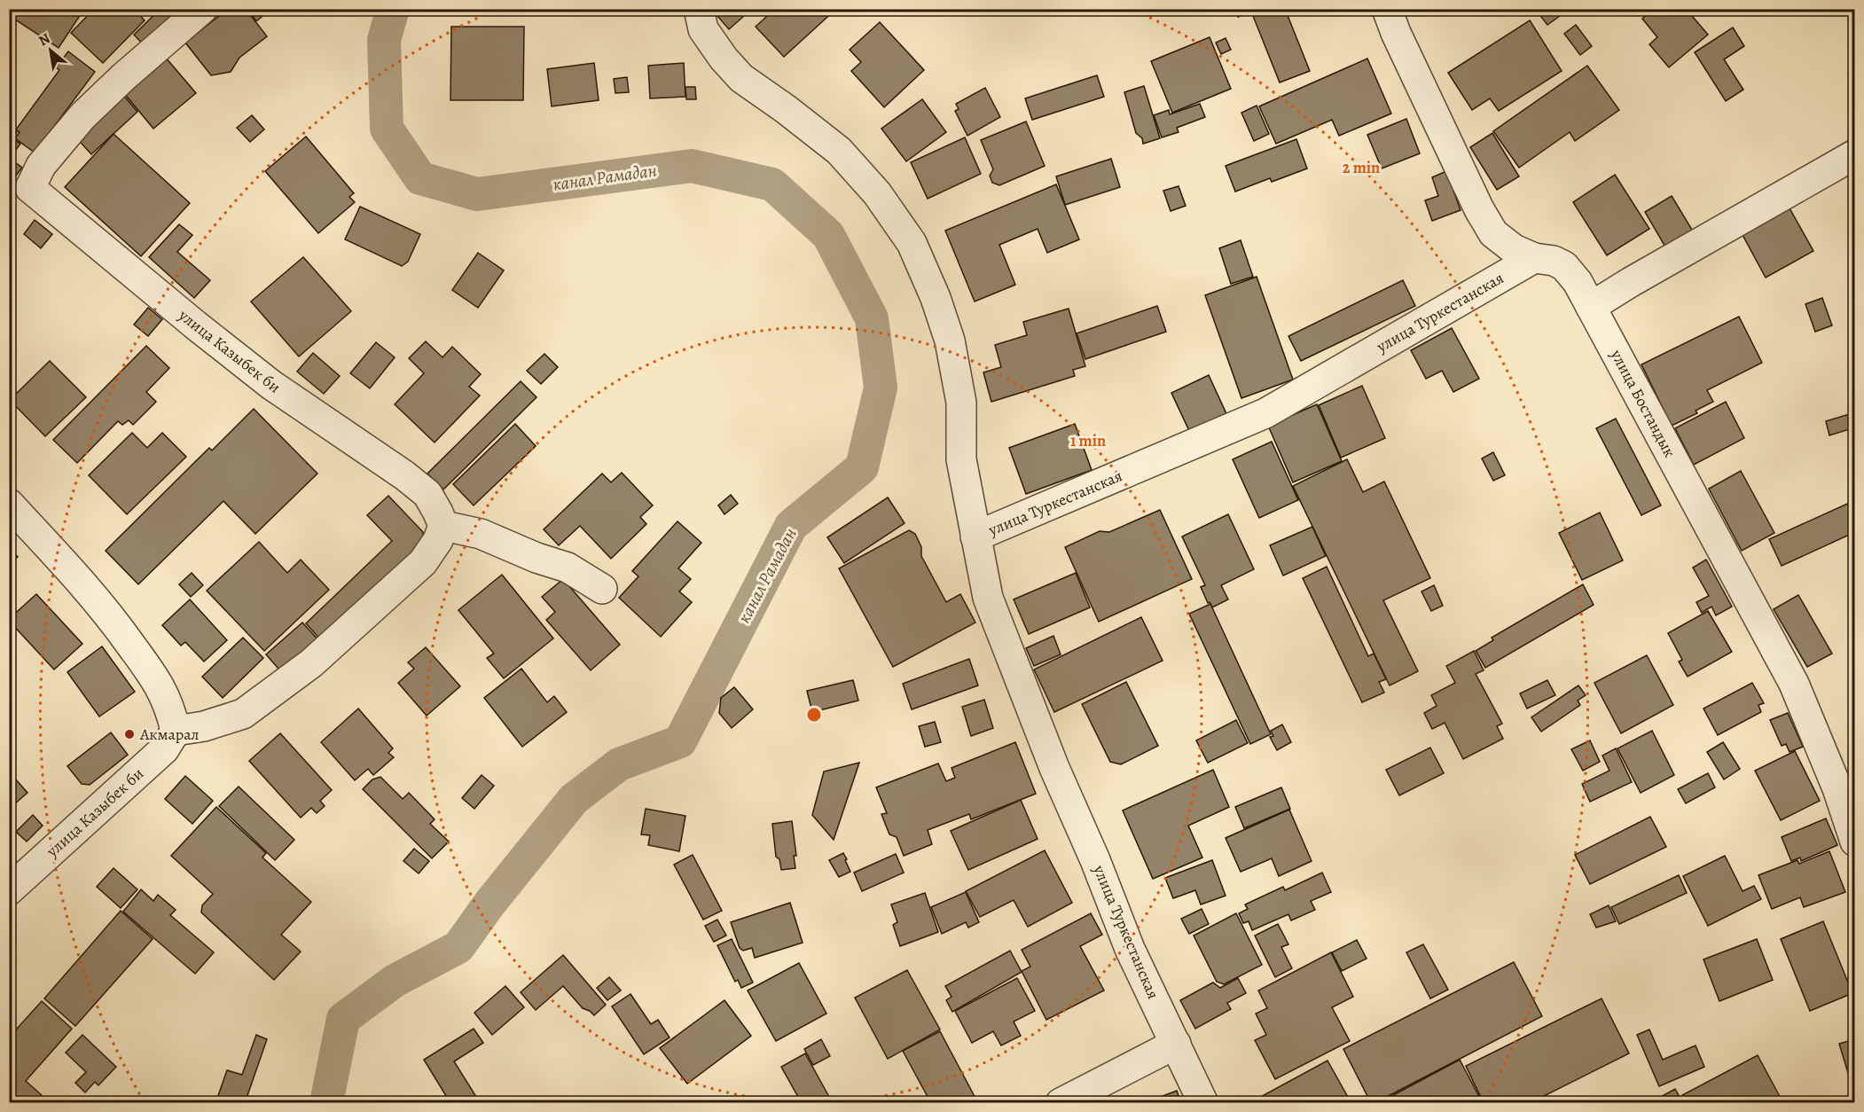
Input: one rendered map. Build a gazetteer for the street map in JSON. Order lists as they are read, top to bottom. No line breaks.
{"streets":{"street":["улица Туркестанская","улица Казыбек би","улица Бостандык"]},"crossings":[["улица Туркестанская","улица Бостандык"]],"water":["канал Рамадан"],"places":["Акмарал"],"north":"top left","rings":["2 min","1 min"]}
